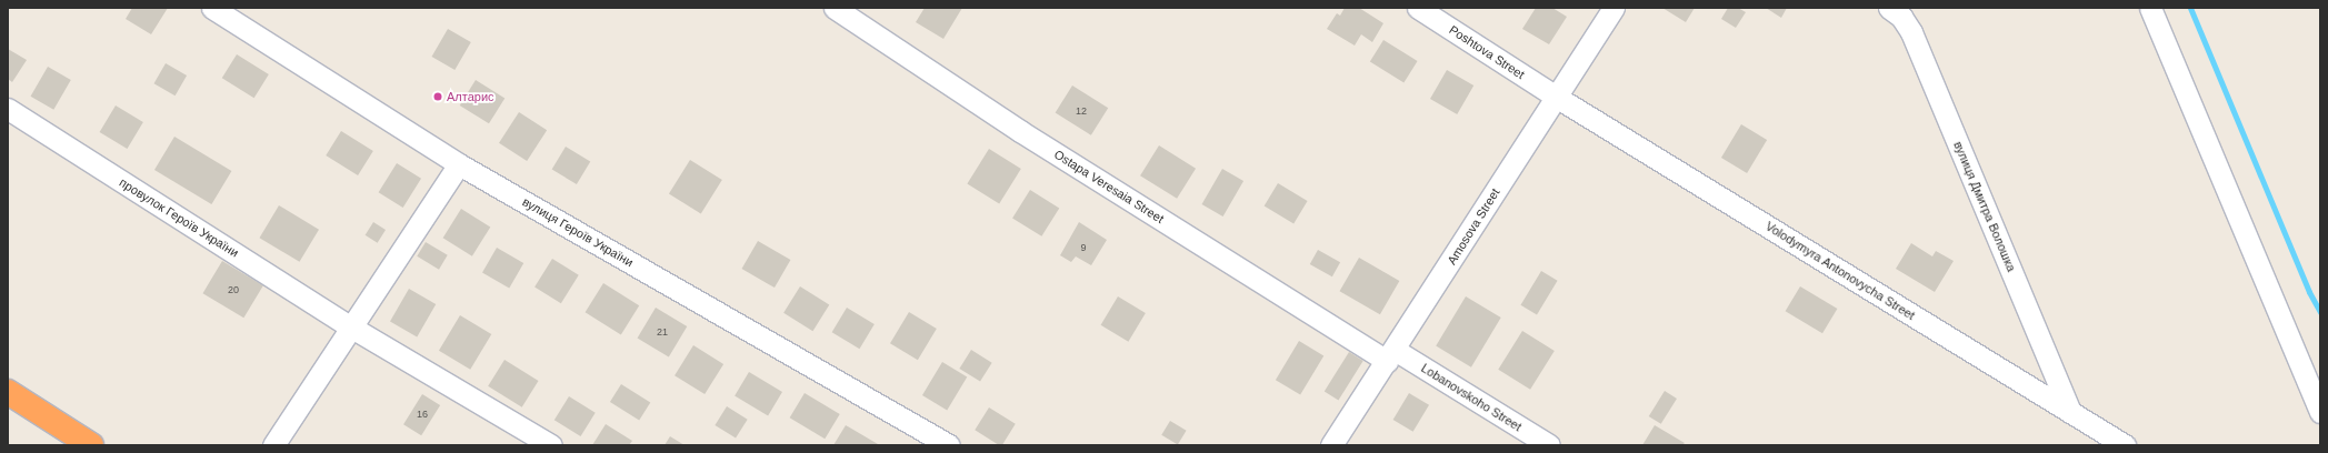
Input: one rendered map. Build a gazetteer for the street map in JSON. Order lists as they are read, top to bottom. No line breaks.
{"streets":{"street":["Poshtova Street","Ostapa Veresaia Street","вулиця Дмитра Волошка","провулок Героїв України","Amosova Street","вулиця Героїв України","Volodymyra Antonovycha Street","Lobanovskoho Street"]},"crossings":[["Poshtova Street","Amosova Street"],["Poshtova Street","Volodymyra Antonovycha Street"],["Ostapa Veresaia Street","Amosova Street"],["Ostapa Veresaia Street","Lobanovskoho Street"],["вулиця Дмитра Волошка","Volodymyra Antonovycha Street"],["Amosova Street","Volodymyra Antonovycha Street"],["Amosova Street","Lobanovskoho Street"]],"places":["Алтарис"],"house_numbers":["12","9","20","21","16"]}
